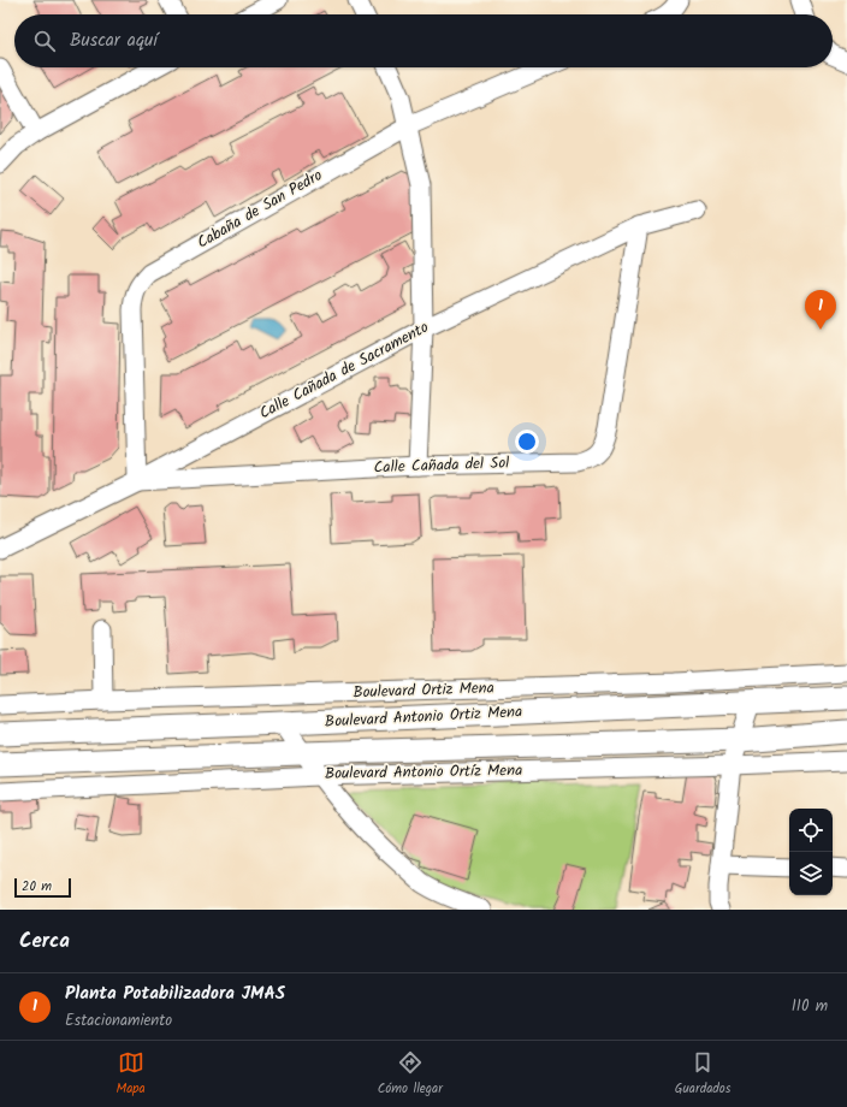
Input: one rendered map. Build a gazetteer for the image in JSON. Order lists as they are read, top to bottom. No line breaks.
{"streets":{"main road":["Boulevard Antonio Ortiz Mena"],"street":["Cabaña de San Pedro","Calle Cañada de Sacramento","Calle Cañada del Sol","Boulevard Ortiz Mena","Boulevard Antonio Ortíz Mena"]},"crossings":[["Cabaña de San Pedro","Calle Cañada de Sacramento"],["Cabaña de San Pedro","Calle Cañada del Sol"],["Calle Cañada de Sacramento","Calle Cañada del Sol"]],"scale_bar":"20 m","page":{"search":"Buscar aquí","pins":"1","scale":"20 m","heading":"Cerca","list":[{"mark":"1","name":"Planta Potabilizadora JMAS","note":"Estacionamiento","value":"110 m"}],"nav":["Mapa","Cómo llegar","Guardados"]}}
